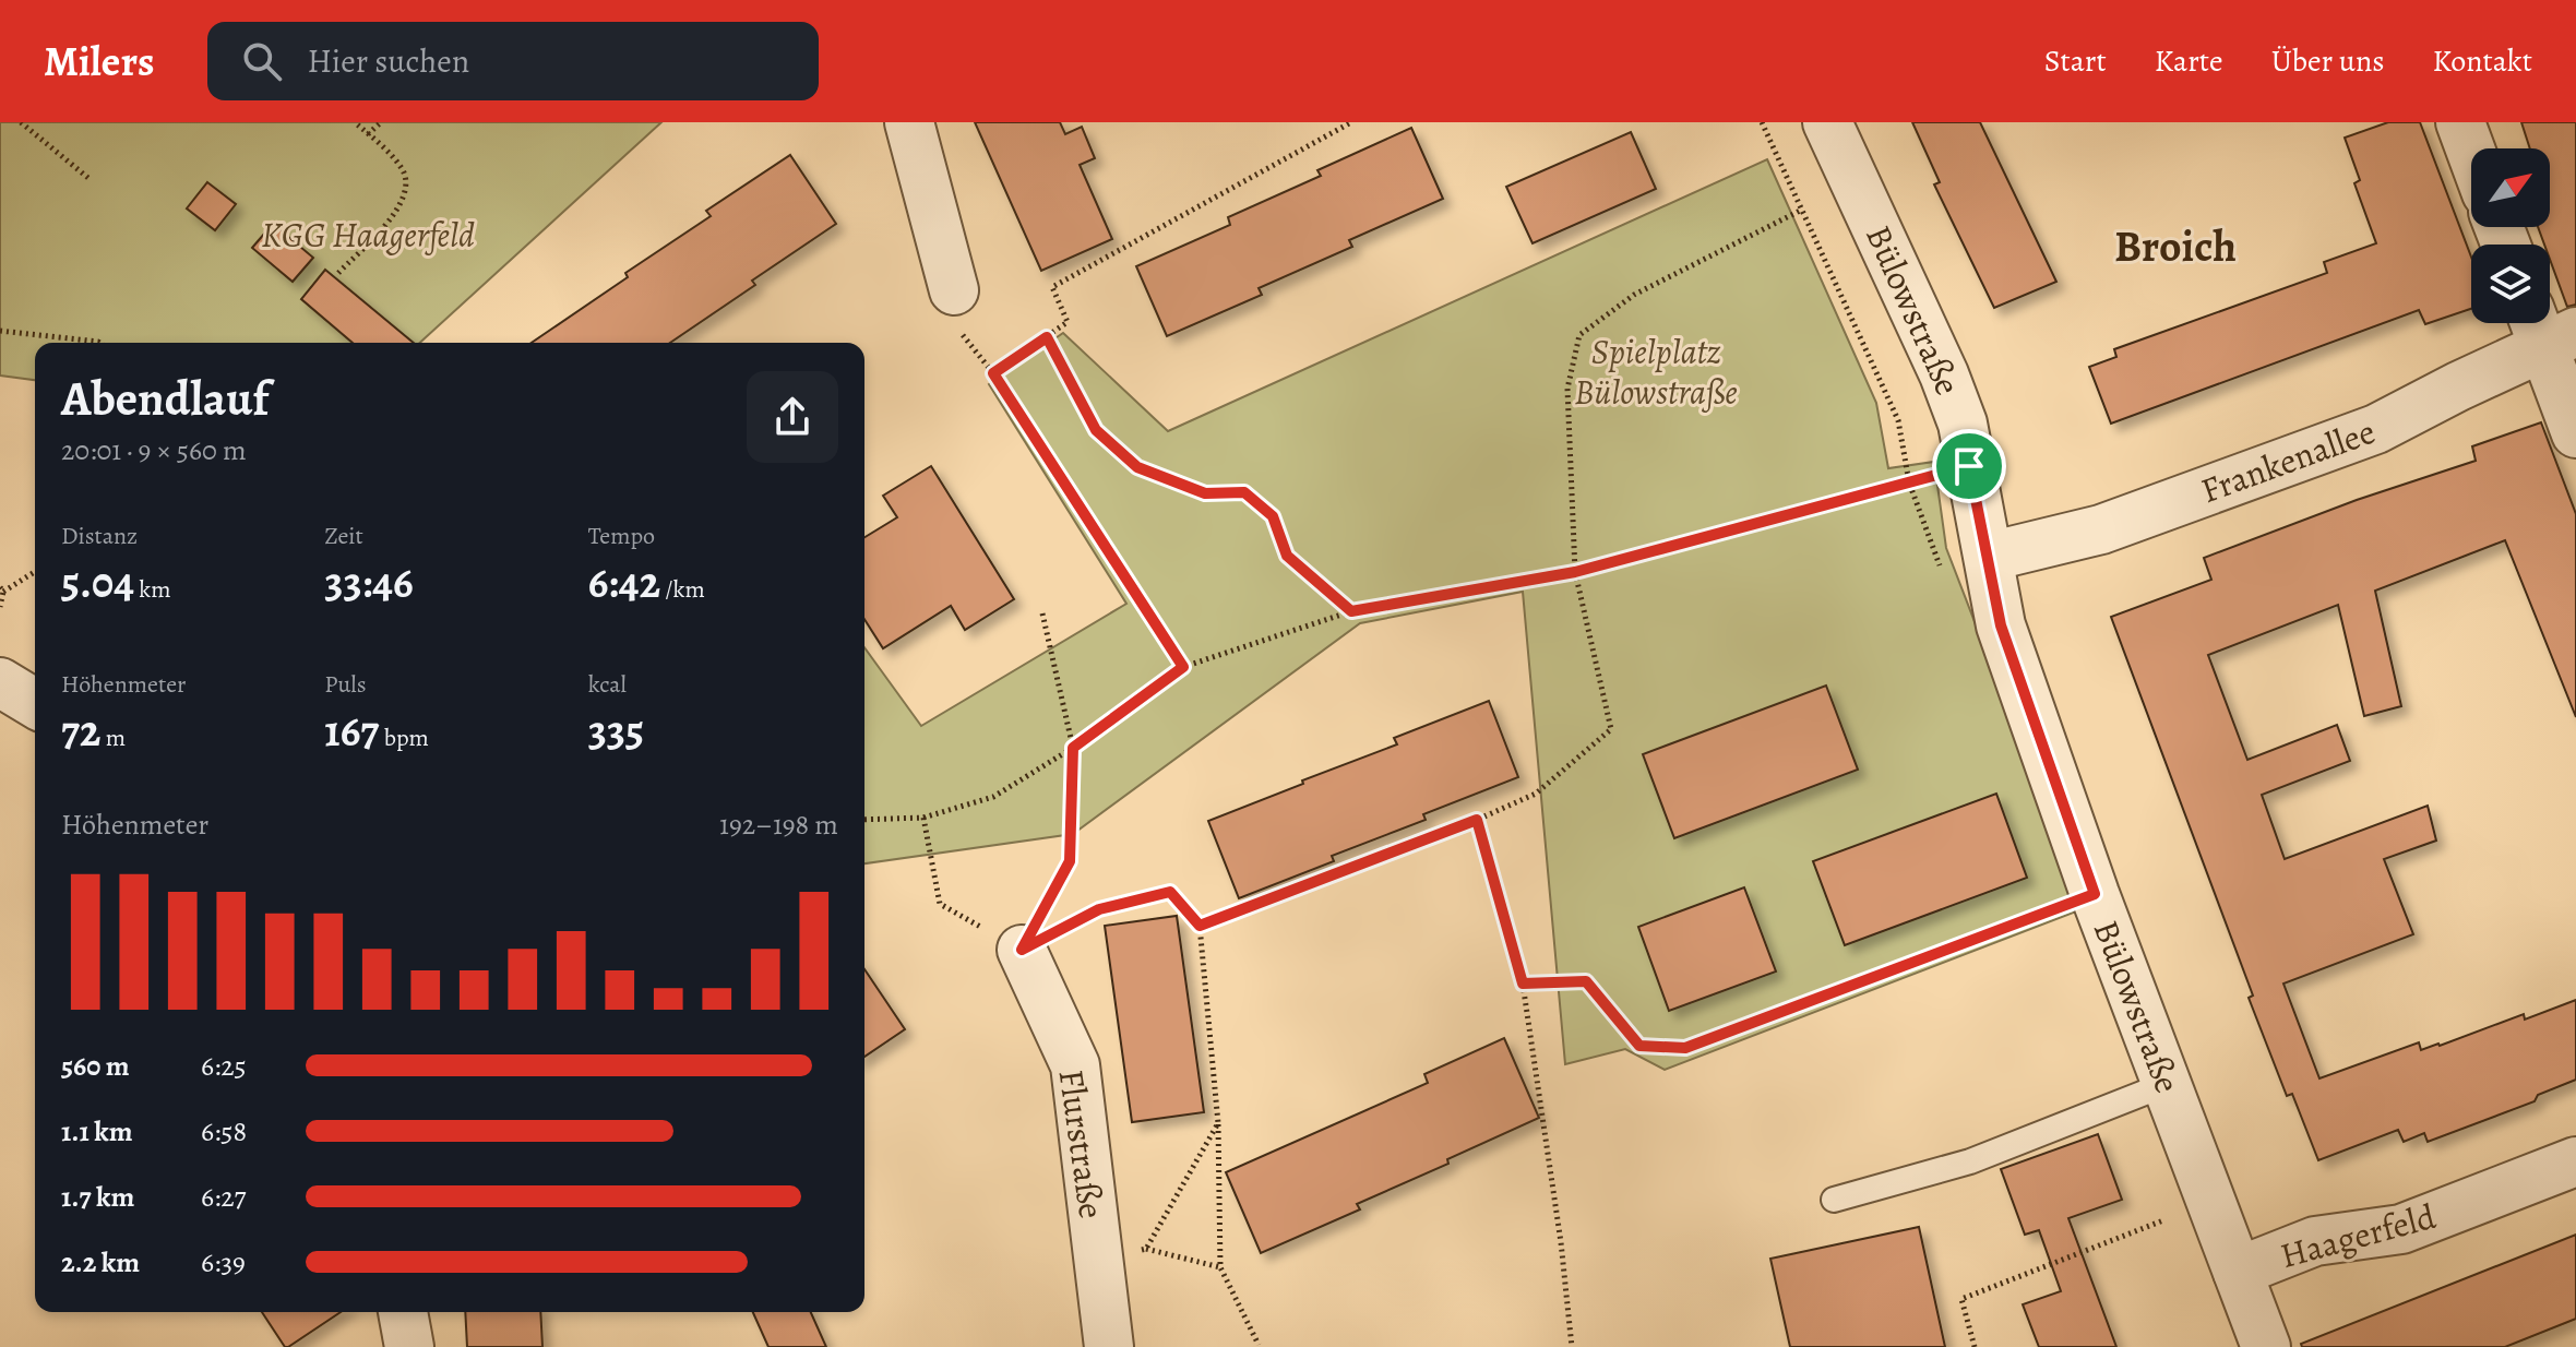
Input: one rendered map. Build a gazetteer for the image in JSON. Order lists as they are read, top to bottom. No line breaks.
{"streets":{"street":["Bülowstraße","Frankenallee","Flurstraße","Haagerfeld"]},"crossings":[["Bülowstraße","Frankenallee"],["Bülowstraße","Haagerfeld"]],"districts":["Broich"],"parks":["KGG Haagerfeld","Spielplatz Bülowstraße"],"north":"top right","page":{"header":"Milers","search":"Hier suchen","nav":["Start","Karte","Über uns","Kontakt"],"heading":["Abendlauf","20:01 · 9 × 560 m"],"stats":[["Distanz","5.04 km"],["Zeit","33:46"],["Tempo","6:42 /km"],["Höhenmeter","72 m"],["Puls","167 bpm"],["kcal","335"]],"chart":["Höhenmeter","192–198 m"],"list":[{"name":"560 m","note":"6:25"},{"name":"1.1 km","note":"6:58"},{"name":"1.7 km","note":"6:27"},{"name":"2.2 km","note":"6:39"}]}}
